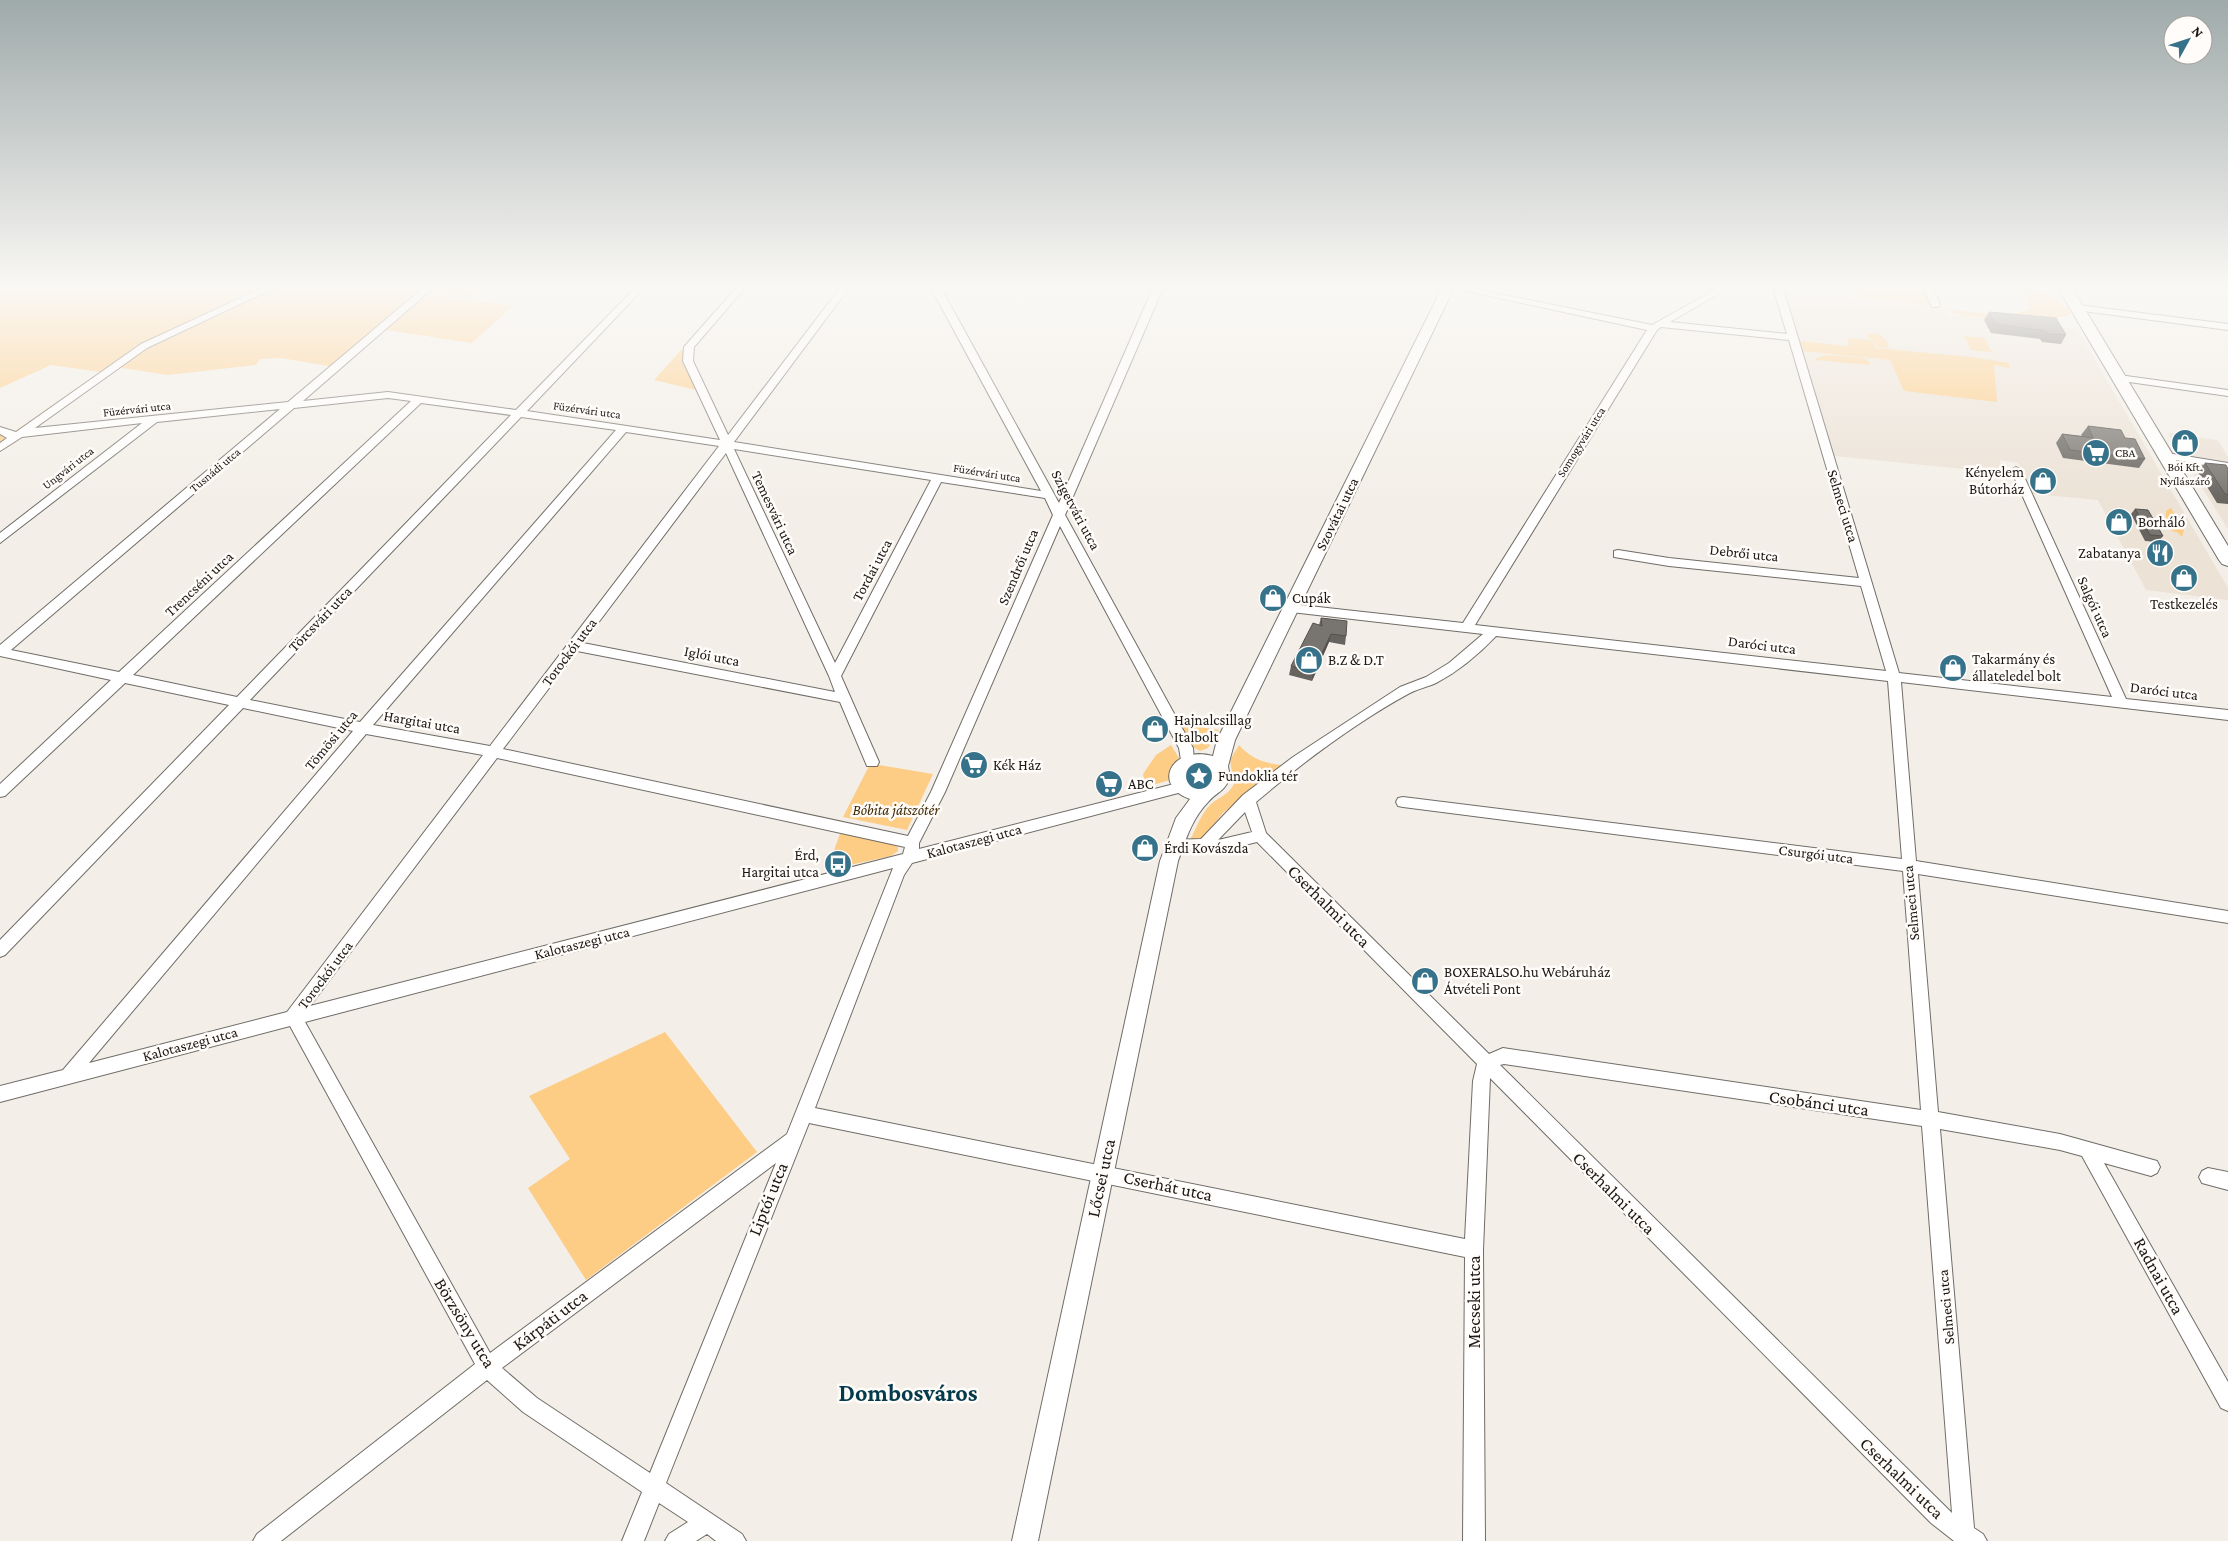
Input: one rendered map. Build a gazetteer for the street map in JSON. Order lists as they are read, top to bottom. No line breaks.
{"streets":{"street":["Füzérvári utca","Somogyvári utca","Ungvári utca","Tusnádi utca","Selmeci utca","Szigetvári utca","Temesvári utca","Szovátai utca","Debrői utca","Szendrői utca","Tordai utca","Trencséni utca","Salgói utca","Törcsvári utca","Daróci utca","Torockói utca","Iglói utca","Hargitai utca","Tömösi utca","Kalotaszegi utca","Csurgói utca","Cserhalmi utca","Csobánci utca","Lőcsei utca","Cserhát utca","Liptói utca","Radnai utca","Mecseki utca","Kárpáti utca","Börzsöny utca"]},"crossings":[["Füzérvári utca","Ungvári utca"],["Füzérvári utca","Tusnádi utca"],["Füzérvári utca","Szigetvári utca"],["Füzérvári utca","Temesvári utca"],["Füzérvári utca","Tordai utca"],["Füzérvári utca","Trencséni utca"],["Füzérvári utca","Törcsvári utca"],["Füzérvári utca","Torockói utca"],["Füzérvári utca","Tömösi utca"],["Somogyvári utca","Daróci utca"],["Tusnádi utca","Hargitai utca"],["Selmeci utca","Debrői utca"],["Selmeci utca","Daróci utca"],["Selmeci utca","Csurgói utca"],["Selmeci utca","Cserhalmi utca"],["Selmeci utca","Csobánci utca"],["Szigetvári utca","Szendrői utca"],["Temesvári utca","Tordai utca"],["Temesvári utca","Torockói utca"],["Temesvári utca","Iglói utca"],["Szovátai utca","Daróci utca"],["Szendrői utca","Hargitai utca"],["Szendrői utca","Kalotaszegi utca"],["Szendrői utca","Liptói utca"],["Trencséni utca","Hargitai utca"],["Salgói utca","Daróci utca"],["Törcsvári utca","Hargitai utca"],["Torockói utca","Iglói utca"],["Torockói utca","Hargitai utca"],["Torockói utca","Kalotaszegi utca"],["Torockói utca","Börzsöny utca"],["Hargitai utca","Tömösi utca"],["Hargitai utca","Kalotaszegi utca"],["Hargitai utca","Liptói utca"],["Tömösi utca","Kalotaszegi utca"],["Kalotaszegi utca","Lőcsei utca"],["Kalotaszegi utca","Liptói utca"],["Kalotaszegi utca","Börzsöny utca"],["Cserhalmi utca","Csobánci utca"],["Cserhalmi utca","Mecseki utca"],["Csobánci utca","Radnai utca"],["Csobánci utca","Mecseki utca"],["Lőcsei utca","Cserhát utca"],["Cserhát utca","Liptói utca"],["Cserhát utca","Mecseki utca"],["Liptói utca","Kárpáti utca"],["Liptói utca","Börzsöny utca"],["Kárpáti utca","Börzsöny utca"]],"districts":["Dombosváros"],"parks":["Bóbita játszótér"],"places":{"shop":["Bói Kft. Nyílászáró","Kényelem Bútorház","Borháló","Testkezelés","Cupák","B.Z & D.T","Takarmány és állateledel bolt","Hajnalcsillag Italbolt","Érdi Kovászda","BOXERALSO.hu Webáruház Átvételi Pont"],"supermarket":["CBA","Kék Ház","ABC"],"restaurant":["Zabatanya"],"place":["Fundoklia tér"],"bus stop":["Érd, Hargitai utca"]},"north":"top right"}
